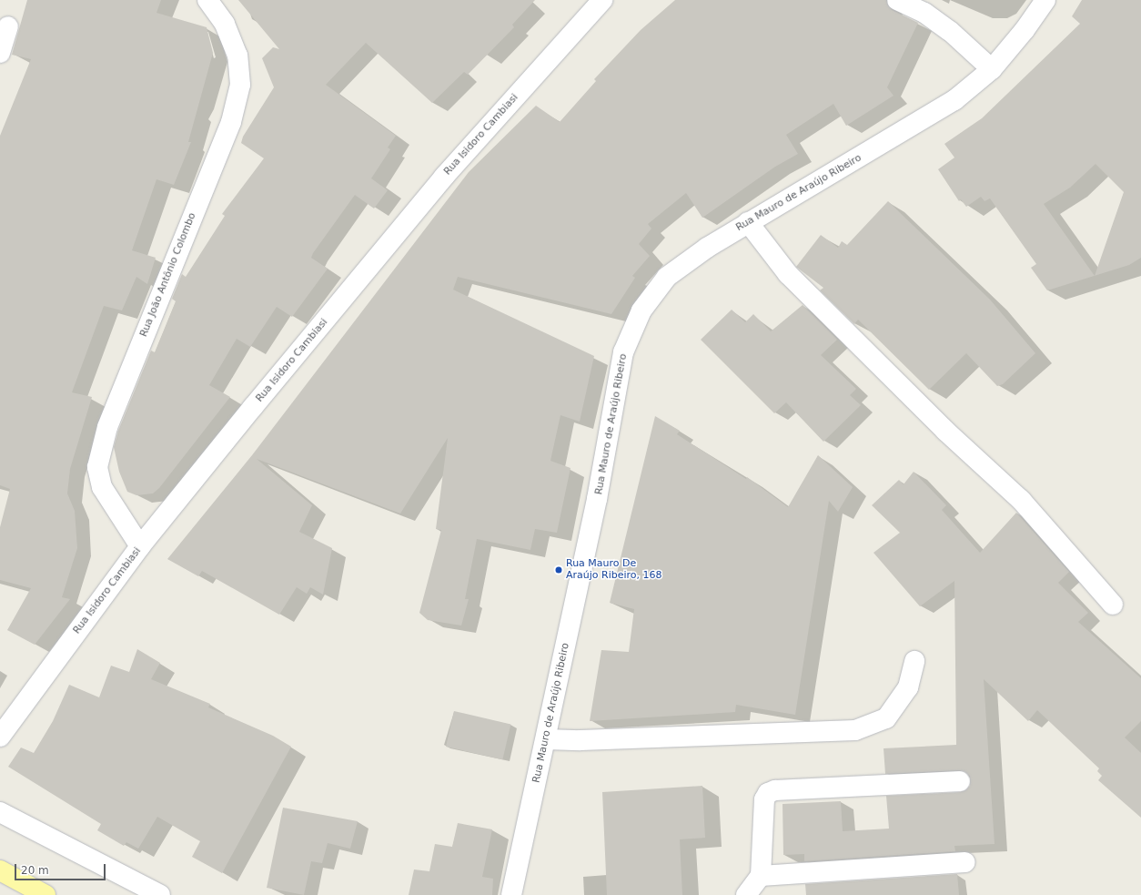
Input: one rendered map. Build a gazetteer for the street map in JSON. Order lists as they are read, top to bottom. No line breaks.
{"streets":{"street":["Rua Isidoro Cambiasi","Rua Mauro de Araújo Ribeiro","Rua João Antônio Colombo"]},"crossings":[["Rua Isidoro Cambiasi","Rua João Antônio Colombo"]],"places":["Rua Mauro De Araújo Ribeiro, 168"],"scale_bar":"20 m"}
